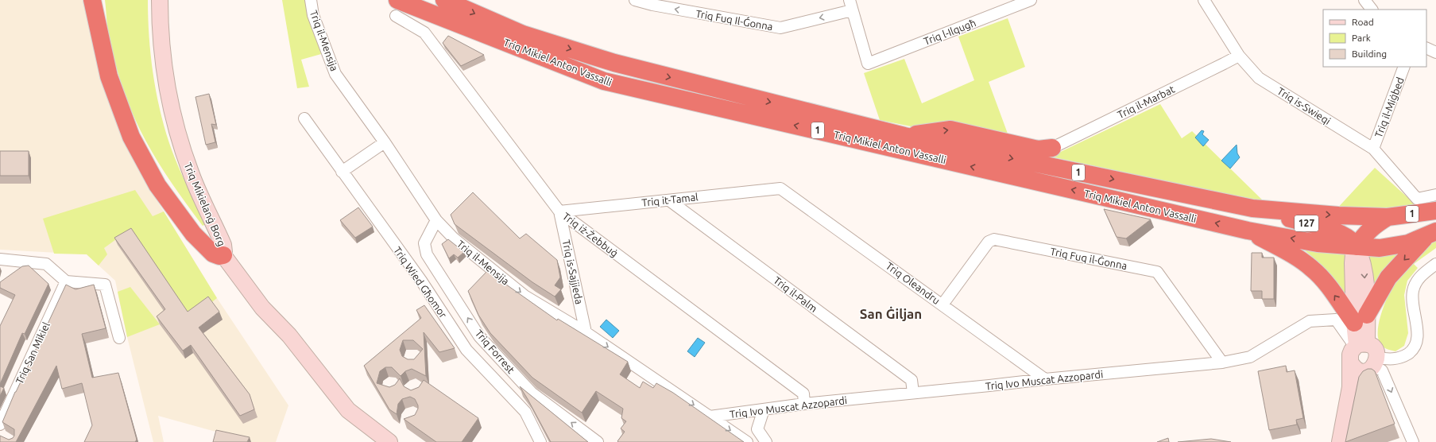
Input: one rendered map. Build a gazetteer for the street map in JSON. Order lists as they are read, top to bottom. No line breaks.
{"streets":{"highway":["Triq Mikiel Anton Vassalli","1","127"],"main road":["Triq Mikielanġ Borg"],"street":["Triq Fuq Il-Ǵonna","Triq l-Ilqugħ","Triq il-Mensija","Triq il-Marbat","Triq is-Swieqi","Triq il-Miġbed","Triq it-Tamal","Triq iż-Żebbuġ","Triq Fuq il-Ġonna","Triq is-Sajjieda","Triq Wied Għomor","Triq Oleandru","Triq il-Palm","Triq Forrest","Triq San Mikiel","Triq Ivo Muscat Azzopardi"]},"crossings":[["Triq Fuq Il-Ǵonna","Triq l-Ilqugħ"],["Triq il-Mensija","Triq is-Sajjieda"],["Triq il-Mensija","Triq Forrest"],["Triq il-Mensija","Triq Ivo Muscat Azzopardi"],["Triq Mikiel Anton Vassalli","1"],["Triq Mikiel Anton Vassalli","127"],["Triq Mikiel Anton Vassalli","Triq iż-Żebbuġ"],["Triq il-Marbat","Triq is-Swieqi"],["Triq is-Swieqi","Triq il-Miġbed"],["Triq it-Tamal","Triq iż-Żebbuġ"],["Triq it-Tamal","Triq is-Sajjieda"],["Triq it-Tamal","Triq Oleandru"],["Triq it-Tamal","Triq il-Palm"],["Triq iż-Żebbuġ","Triq is-Sajjieda"],["Triq iż-Żebbuġ","Triq Ivo Muscat Azzopardi"],["Triq Fuq il-Ġonna","Triq Oleandru"],["Triq Fuq il-Ġonna","Triq Ivo Muscat Azzopardi"],["Triq Oleandru","Triq Ivo Muscat Azzopardi"],["Triq il-Palm","Triq Ivo Muscat Azzopardi"]],"one_way":["Triq Fuq Il-Ǵonna","Triq il-Mensija","Triq Forrest"],"districts":["San Ġiljan"],"legend":["Road","Park","Building"]}
